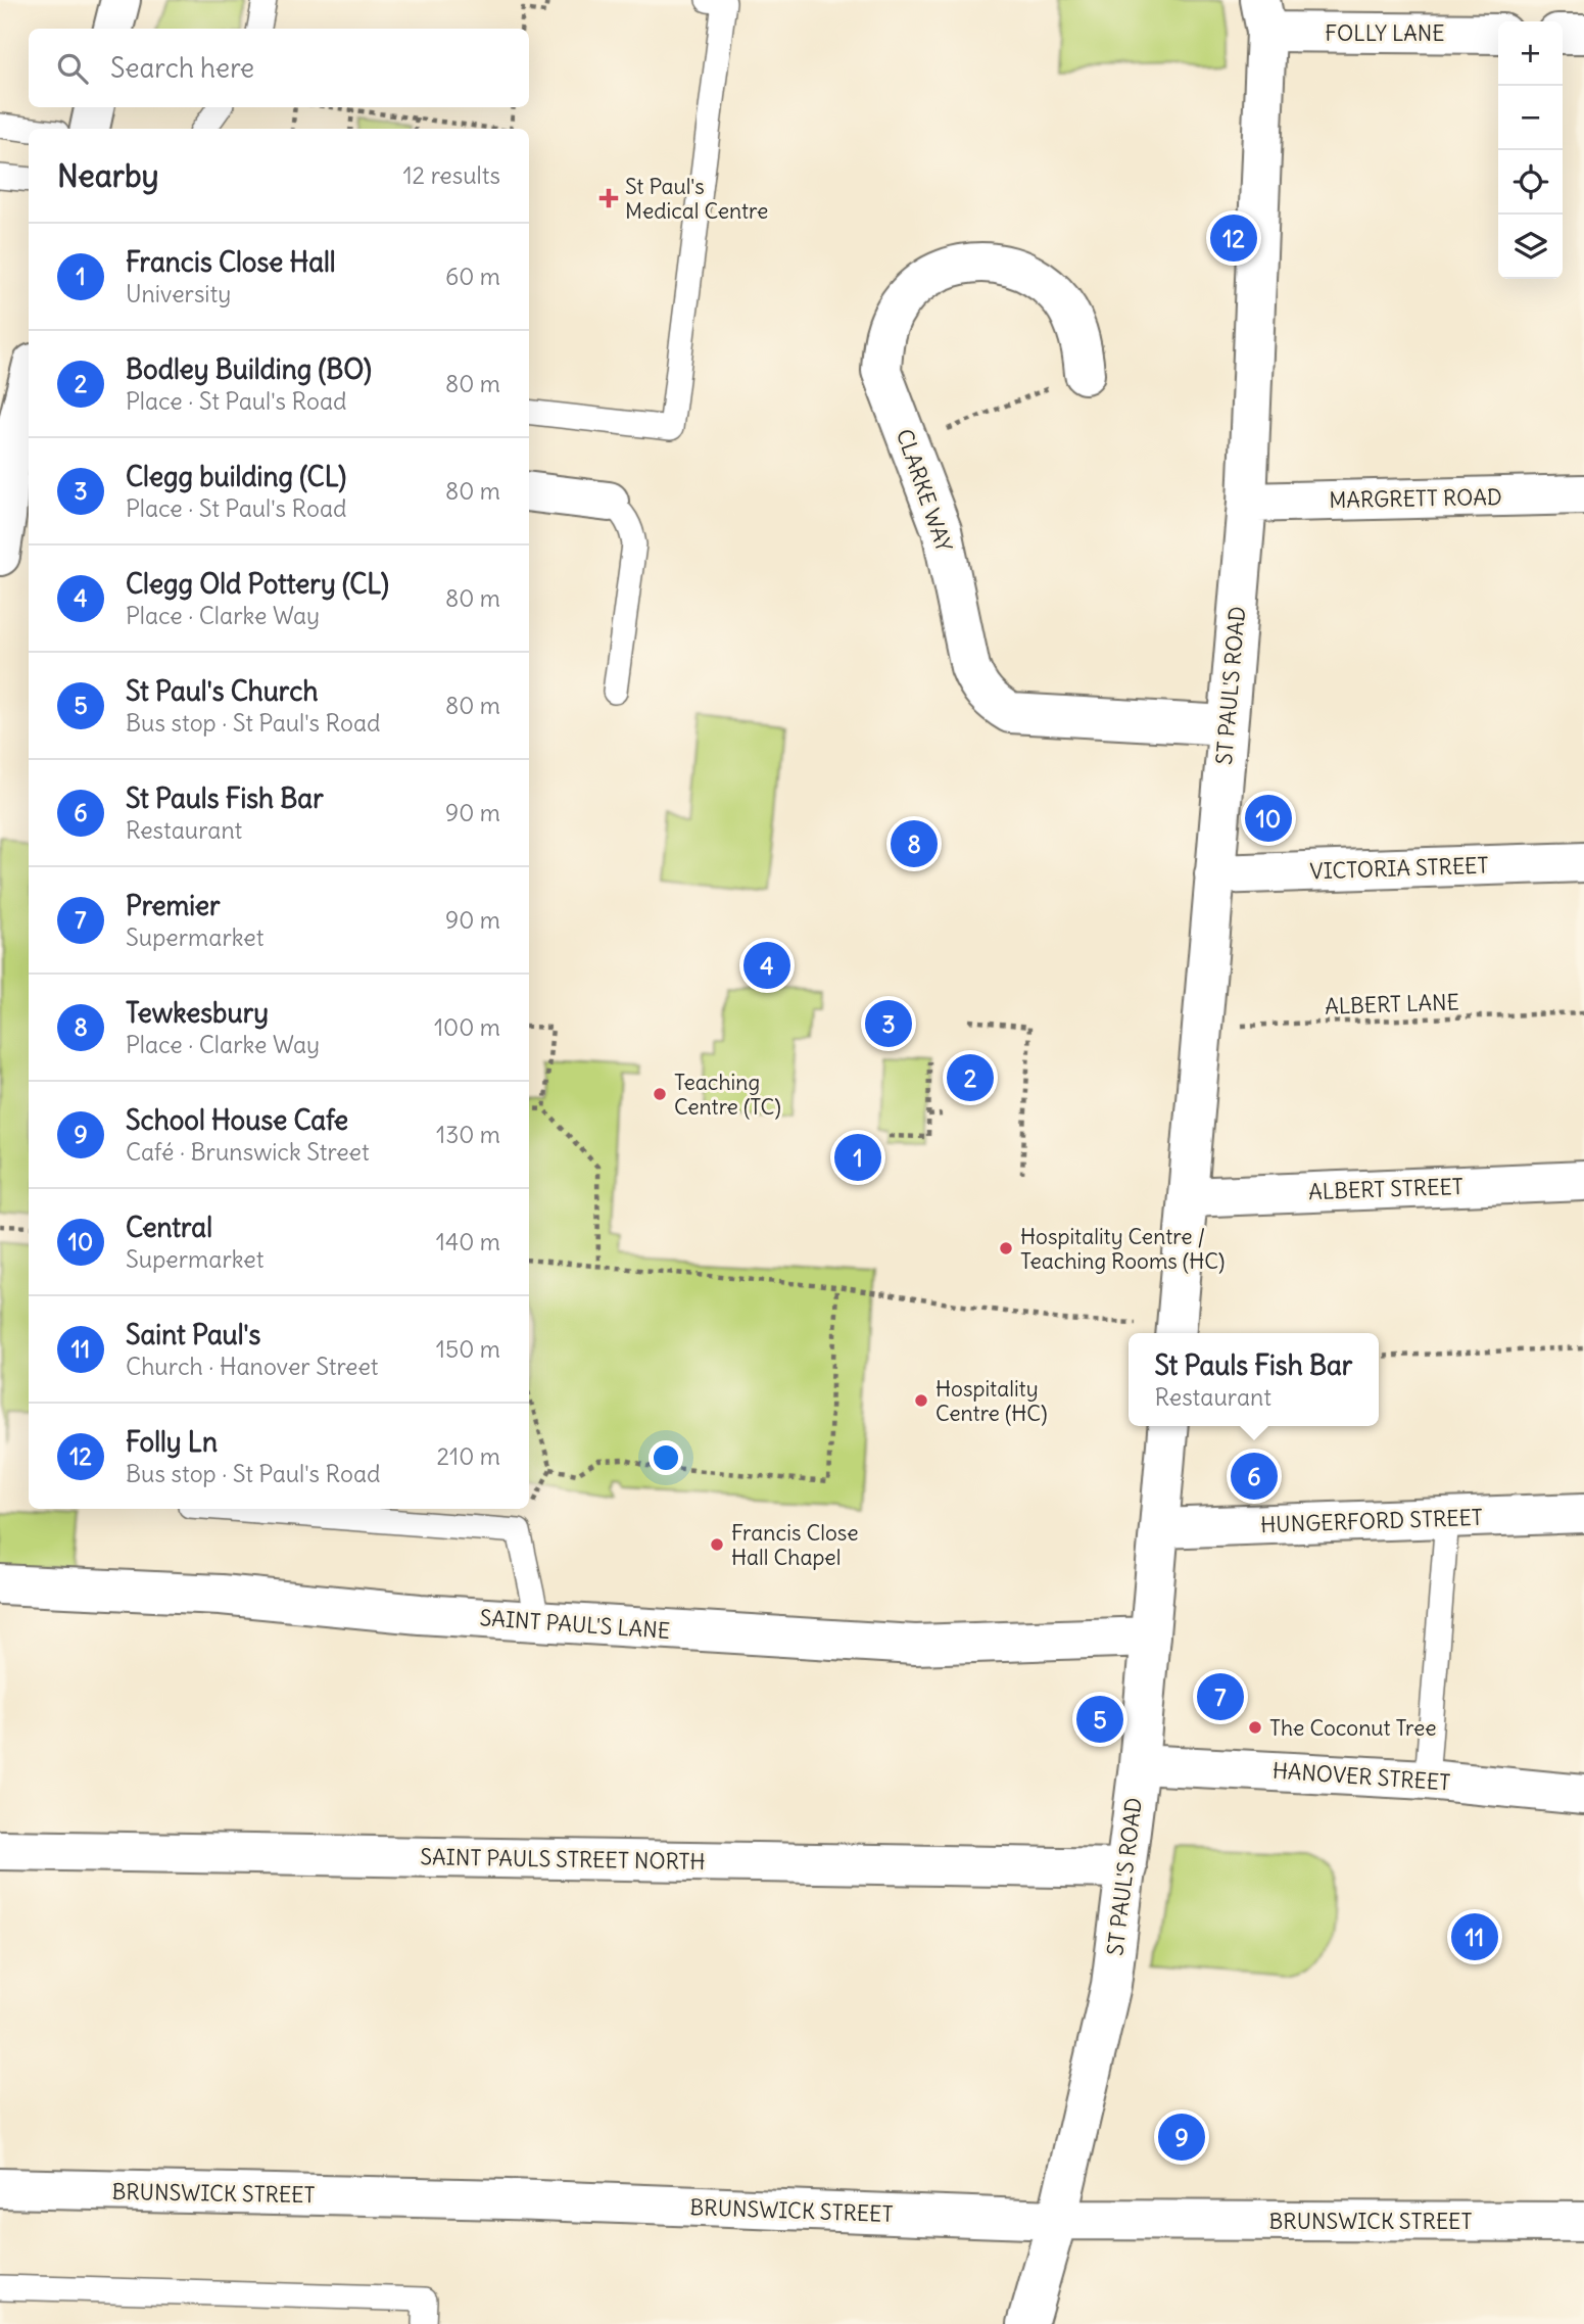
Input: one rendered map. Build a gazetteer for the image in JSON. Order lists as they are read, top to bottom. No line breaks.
{"streets":{"street":["FOLLY LANE","CLARKE WAY","MARGRETT ROAD","ST PAUL'S ROAD","VICTORIA STREET","ALBERT STREET","HUNGERFORD STREET","SAINT PAUL'S LANE","HANOVER STREET","SAINT PAULS STREET NORTH","BRUNSWICK STREET"],"path":["ALBERT LANE"]},"crossings":[["FOLLY LANE","ST PAUL'S ROAD"],["CLARKE WAY","ST PAUL'S ROAD"],["MARGRETT ROAD","ST PAUL'S ROAD"],["ST PAUL'S ROAD","VICTORIA STREET"],["ST PAUL'S ROAD","ALBERT LANE"],["ST PAUL'S ROAD","ALBERT STREET"],["ST PAUL'S ROAD","HUNGERFORD STREET"],["ST PAUL'S ROAD","SAINT PAUL'S LANE"],["ST PAUL'S ROAD","HANOVER STREET"],["ST PAUL'S ROAD","SAINT PAULS STREET NORTH"],["ST PAUL'S ROAD","BRUNSWICK STREET"]],"places":{"health":["St Paul's Medical Centre"],"other":["Teaching Centre (TC)","Hospitality Centre / Teaching Rooms (HC)","Hospitality Centre (HC)","Francis Close Hall Chapel","The Coconut Tree"]},"page":{"map_buttons":["+","−"],"search":"Search here","heading":["Nearby","12 results"],"pins":["12","10","8","4","3","2","1","6","7","5","11","9"],"list":[{"mark":"1","name":"Francis Close Hall","note":"University","value":"60 m"},{"mark":"2","name":"Bodley Building (BO)","note":"Place · St Paul's Road","value":"80 m"},{"mark":"3","name":"Clegg building (CL)","note":"Place · St Paul's Road","value":"80 m"},{"mark":"4","name":"Clegg Old Pottery (CL)","note":"Place · Clarke Way","value":"80 m"},{"mark":"5","name":"St Paul's Church","note":"Bus stop · St Paul's Road","value":"80 m"},{"mark":"6","name":"St Pauls Fish Bar","note":"Restaurant","value":"90 m"},{"mark":"7","name":"Premier","note":"Supermarket","value":"90 m"},{"mark":"8","name":"Tewkesbury","note":"Place · Clarke Way","value":"100 m"},{"mark":"9","name":"School House Cafe","note":"Café · Brunswick Street","value":"130 m"},{"mark":"10","name":"Central","note":"Supermarket","value":"140 m"},{"mark":"11","name":"Saint Paul's","note":"Church · Hanover Street","value":"150 m"},{"mark":"12","name":"Folly Ln","note":"Bus stop · St Paul's Road","value":"210 m"}],"popup":["St Pauls Fish Bar","Restaurant"]}}
